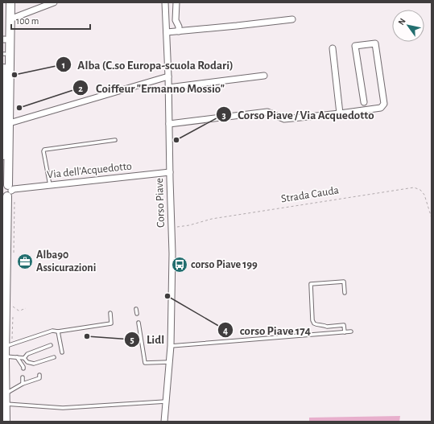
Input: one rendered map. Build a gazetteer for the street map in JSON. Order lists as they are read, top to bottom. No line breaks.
{"streets":{"street":["Via dell'Acquedotto","Corso Piave"],"path":["Strada Cauda"]},"crossings":[["Via dell'Acquedotto","Corso Piave"],["Strada Cauda","Corso Piave"]],"places":{"other":["Alba (C.so Europa-scuola Rodari)","Coiffeur \"Ermanno Mossio\"","Corso Piave / Via Acquedotto","corso Piave 174","Lidl"],"office":["Alba90 Assicurazioni"],"bus stop":["corso Piave 199"]},"scale_bar":"100 m","north":"top left"}
